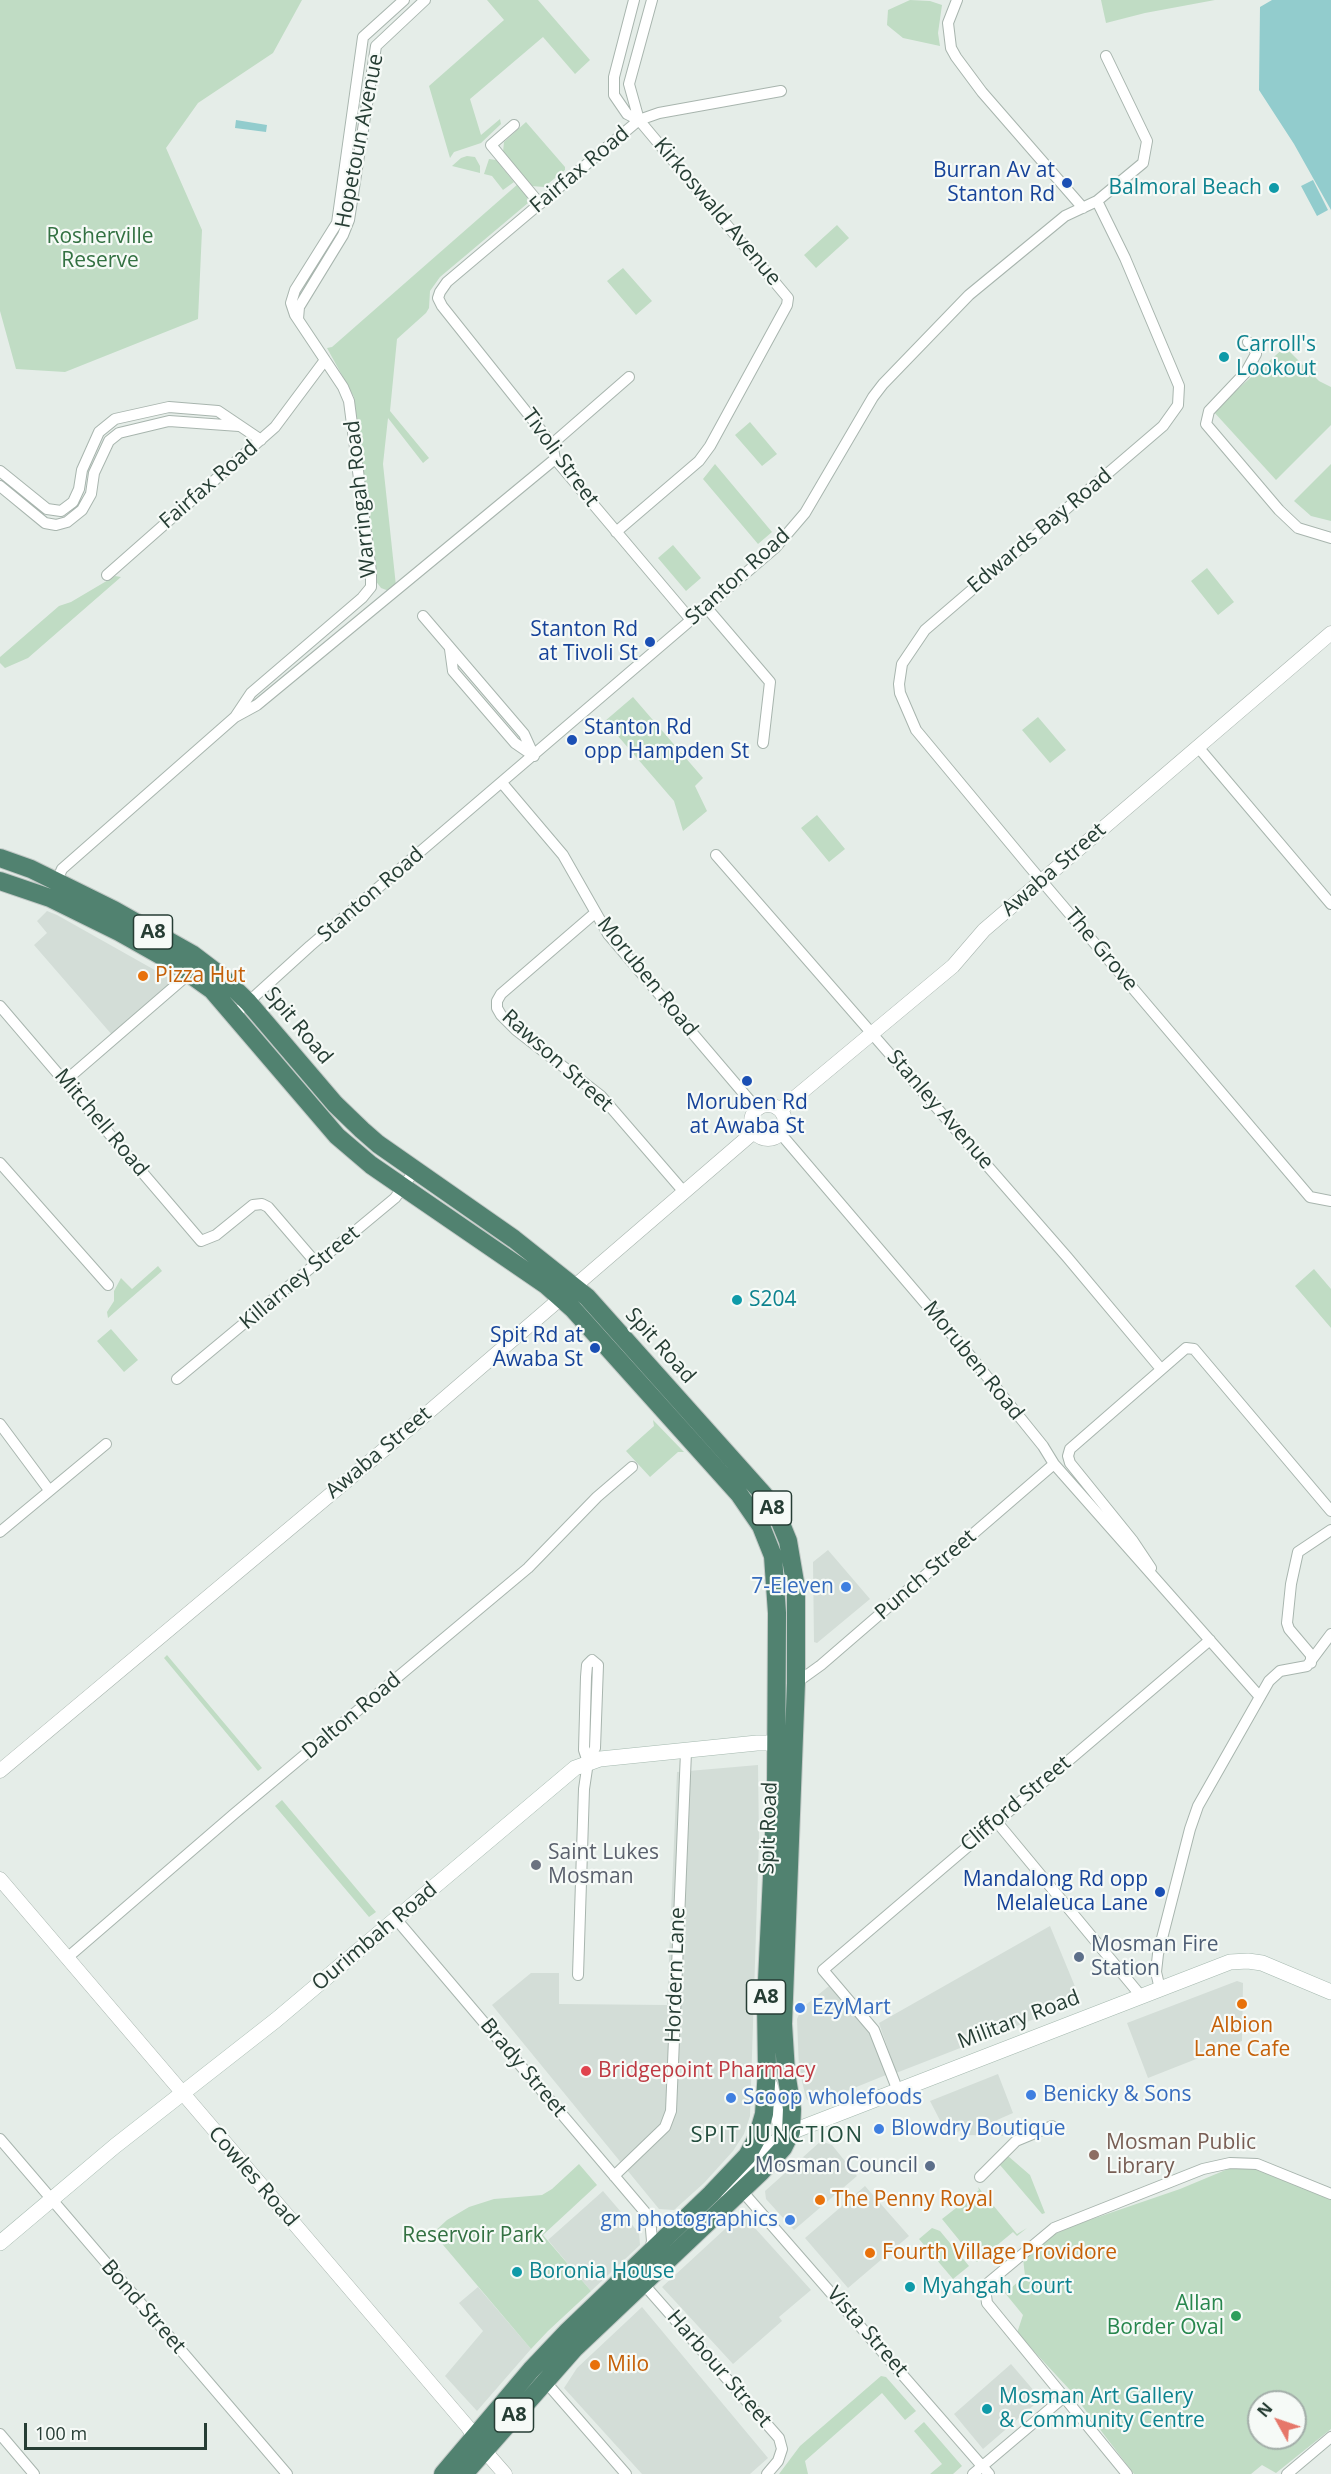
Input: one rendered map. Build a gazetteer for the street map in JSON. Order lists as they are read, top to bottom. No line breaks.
{"streets":{"highway":["A8","Spit Road","Military Road"],"main road":["Ourimbah Road"],"street":["Hopetoun Avenue","Fairfax Road","Kirkoswald Avenue","Tivoli Street","Warringah Road","Edwards Bay Road","Stanton Road","Awaba Street","The Grove","Moruben Road","Rawson Street","Stanley Avenue","Mitchell Road","Killarney Street","Punch Street","Dalton Road","Clifford Street","Hordern Lane","Brady Street","Cowles Road","Bond Street","Vista Street","Harbour Street"]},"crossings":[["Hopetoun Avenue","Fairfax Road"],["Hopetoun Avenue","Warringah Road"],["Fairfax Road","Kirkoswald Avenue"],["Fairfax Road","Tivoli Street"],["Kirkoswald Avenue","Tivoli Street"],["Tivoli Street","Warringah Road"],["Tivoli Street","Stanton Road"],["Warringah Road","Spit Road"],["Edwards Bay Road","Stanton Road"],["Edwards Bay Road","The Grove"],["Stanton Road","Moruben Road"],["Stanton Road","Spit Road"],["Awaba Street","The Grove"],["Awaba Street","Moruben Road"],["Awaba Street","Spit Road"],["Awaba Street","Rawson Street"],["Awaba Street","Stanley Avenue"],["Moruben Road","Rawson Street"],["Moruben Road","Stanley Avenue"],["Moruben Road","Punch Street"],["Moruben Road","Clifford Street"],["Spit Road","Killarney Street"],["Spit Road","Punch Street"],["Spit Road","Ourimbah Road"],["Spit Road","Military Road"],["Mitchell Road","Killarney Street"],["Dalton Road","Cowles Road"],["Clifford Street","Military Road"],["Ourimbah Road","Hordern Lane"],["Ourimbah Road","Brady Street"],["Ourimbah Road","Cowles Road"],["Ourimbah Road","Bond Street"],["Hordern Lane","Brady Street"],["Military Road","Cowles Road"],["Military Road","Vista Street"],["Military Road","Harbour Street"]],"districts":["SPIT JUNCTION"],"parks":["Rosherville Reserve","Reservoir Park"],"places":["Burran Av at Stanton Rd","Balmoral Beach","Carroll's Lookout","Stanton Rd at Tivoli St","Stanton Rd opp Hampden St","Pizza Hut","Moruben Rd at Awaba St","S204","Spit Rd at Awaba St","7-Eleven","Saint Lukes Mosman","Mandalong Rd opp Melaleuca Lane","Mosman Fire Station","Albion Lane Cafe","EzyMart","Bridgepoint Pharmacy","Benicky & Sons","Scoop wholefoods","Blowdry Boutique","Mosman Public Library","Mosman Council","The Penny Royal","gm photographics","Fourth Village Providore","Boronia House","Myahgah Court","Allan Border Oval","Milo","Mosman Art Gallery & Community Centre"],"scale_bar":"100 m","north":"top left"}
